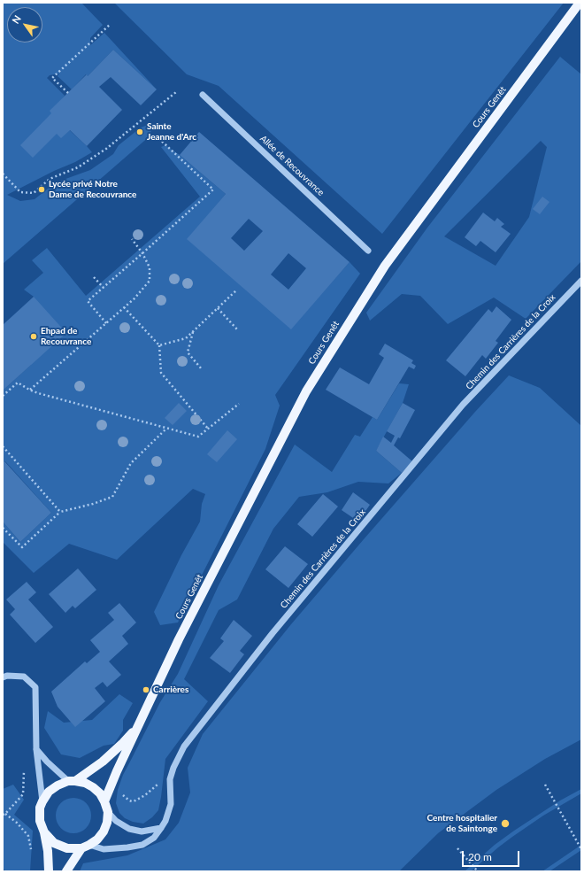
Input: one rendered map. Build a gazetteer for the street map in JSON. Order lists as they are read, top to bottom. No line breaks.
{"streets":{"main road":["Cours Genêt"],"street":["Allée de Recouvrance","Chemin des Carrières de la Croix"]},"crossings":[["Cours Genêt","Chemin des Carrières de la Croix"]],"places":["Sainte Jeanne d'Arc","Lycée privé Notre Dame de Recouvrance","Ehpad de Recouvrance","Carrières","Centre hospitalier de Saintonge"],"scale_bar":"20 m","north":"top left"}
